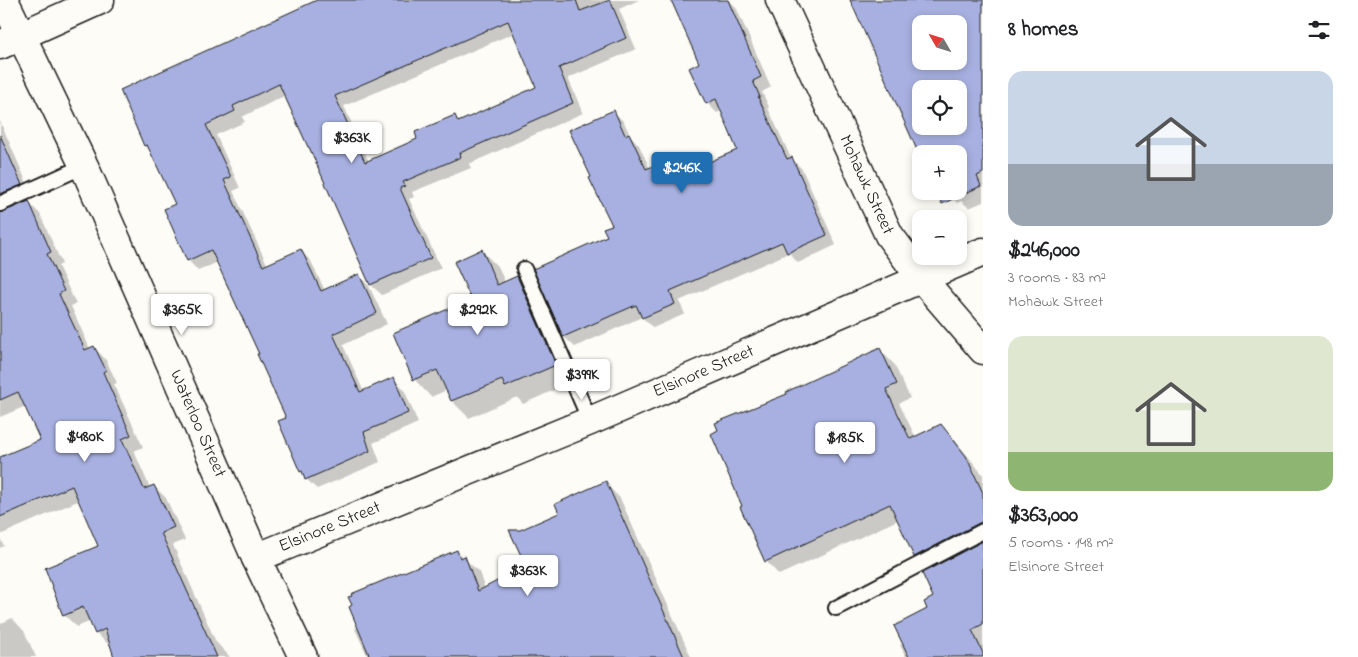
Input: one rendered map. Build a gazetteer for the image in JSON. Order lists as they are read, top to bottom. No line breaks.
{"streets":{"street":["Mohawk Street","Elsinore Street","Waterloo Street"]},"crossings":[["Mohawk Street","Elsinore Street"],["Elsinore Street","Waterloo Street"]],"north":"top left","page":{"heading":"8 homes","map_buttons":["+","−"],"list":[{"name":"$246,000","note":"3 rooms · 83 m² · Mohawk Street"},{"name":"$363,000","note":"5 rooms · 148 m² · Elsinore Street"}],"price":["$363K","$246K","$365K","$292K","$399K","$480K","$185K","$363K"]}}
